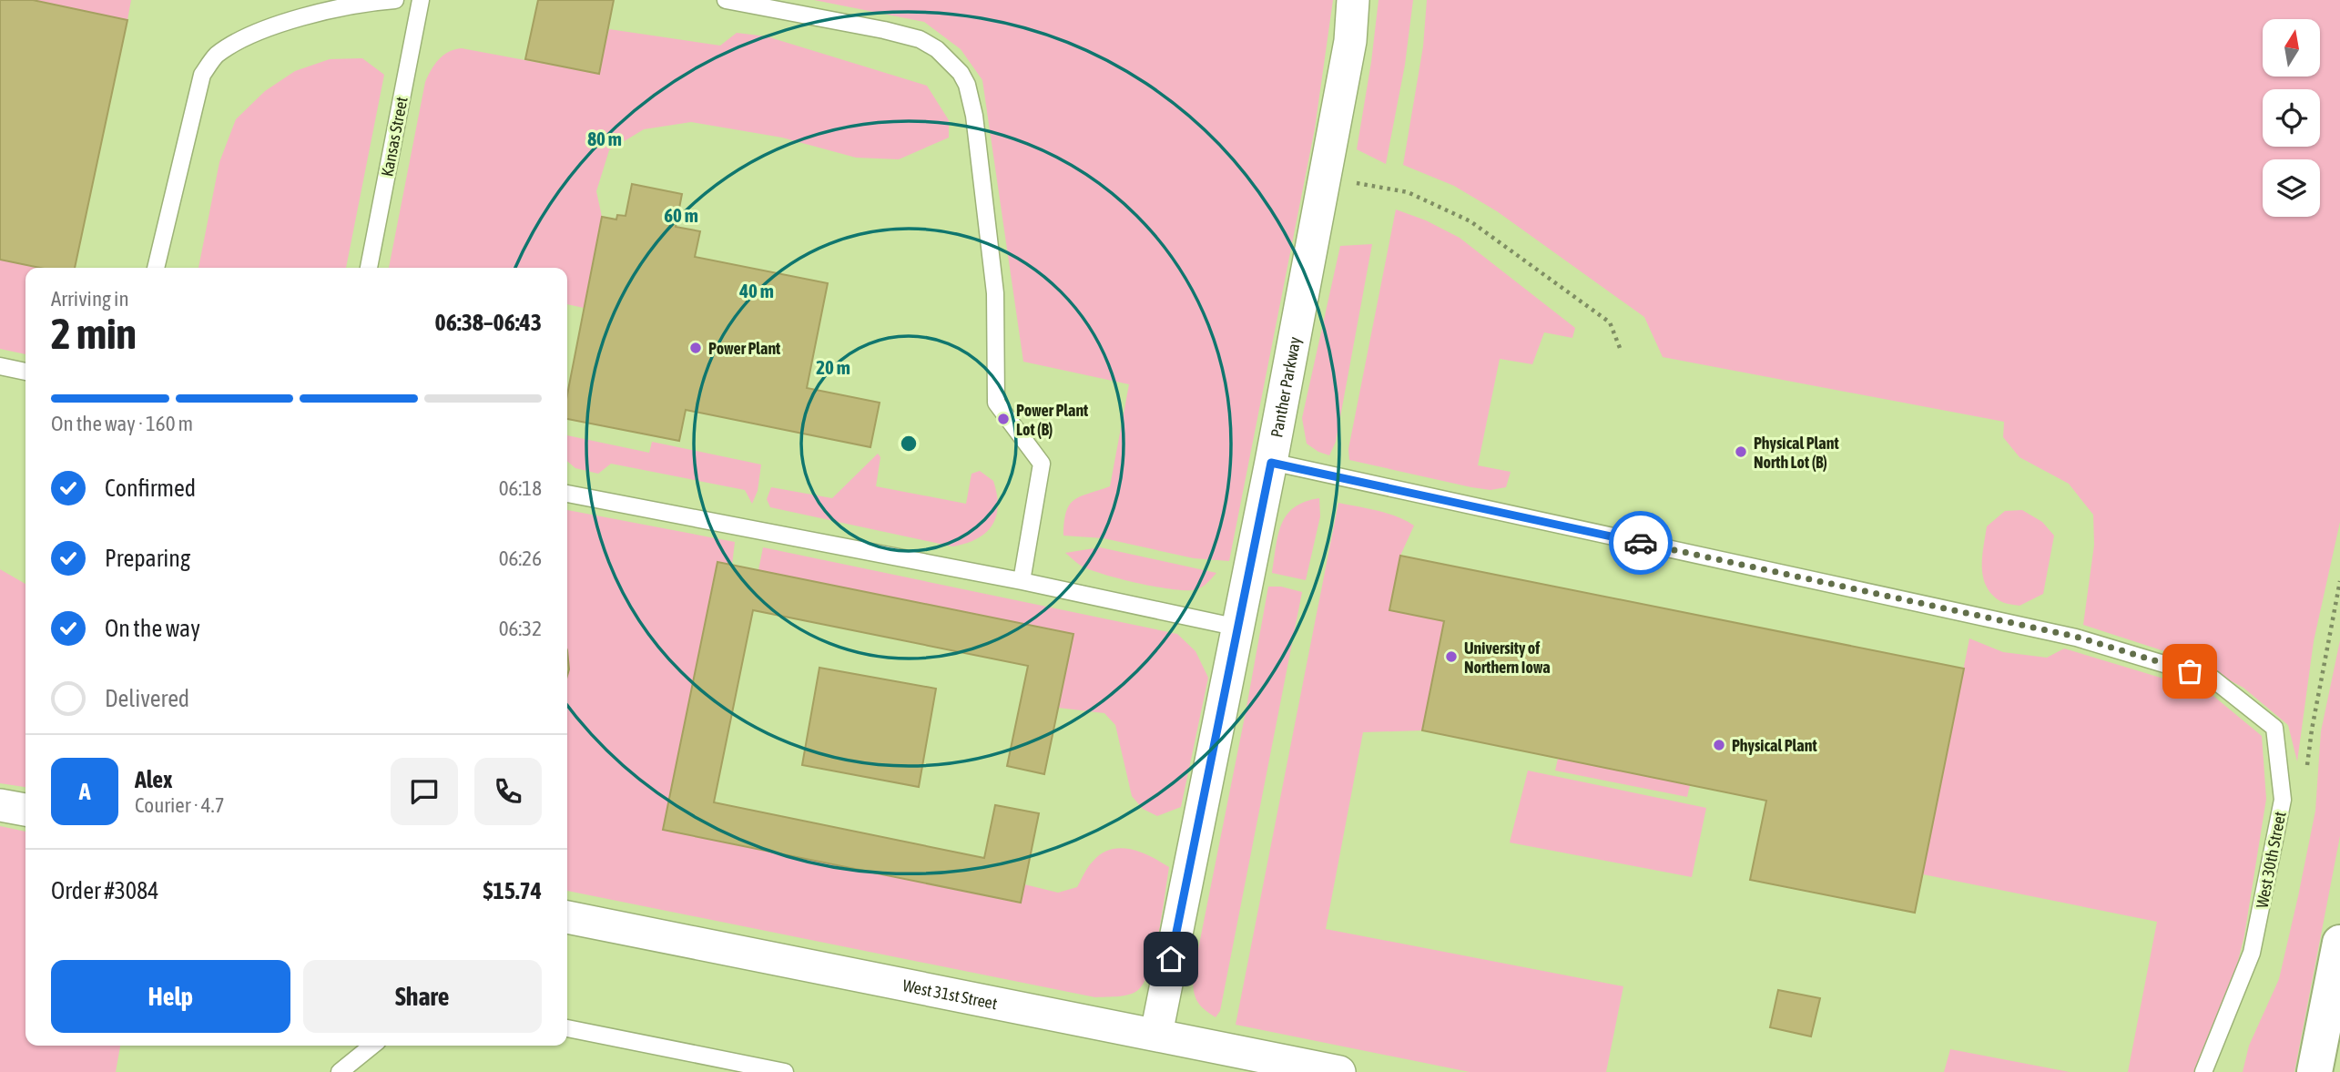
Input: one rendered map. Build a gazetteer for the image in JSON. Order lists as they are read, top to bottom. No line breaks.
{"streets":{"street":["Panther Parkway","West 31st Street"],"lane":["Kansas Street","West 30th Street"]},"crossings":[["Panther Parkway","West 30th Street"],["Panther Parkway","West 31st Street"]],"places":["Power Plant","Power Plant Lot (B)","Physical Plant North Lot (B)","University of Northern Iowa","Physical Plant"],"north":"top","page":{"heading":["2 min","Arriving in","06:38–06:43"],"panel":["Alex","Courier · 4.7","Order #3084","$15.74"],"bar":"On the way · 160 m","list":[["Confirmed","06:18"],["Preparing","06:26"],["On the way","06:32"],"Delivered"],"round":"A","buttons":["Help","Share"]},"rings":["80 m","60 m","40 m","20 m"]}
